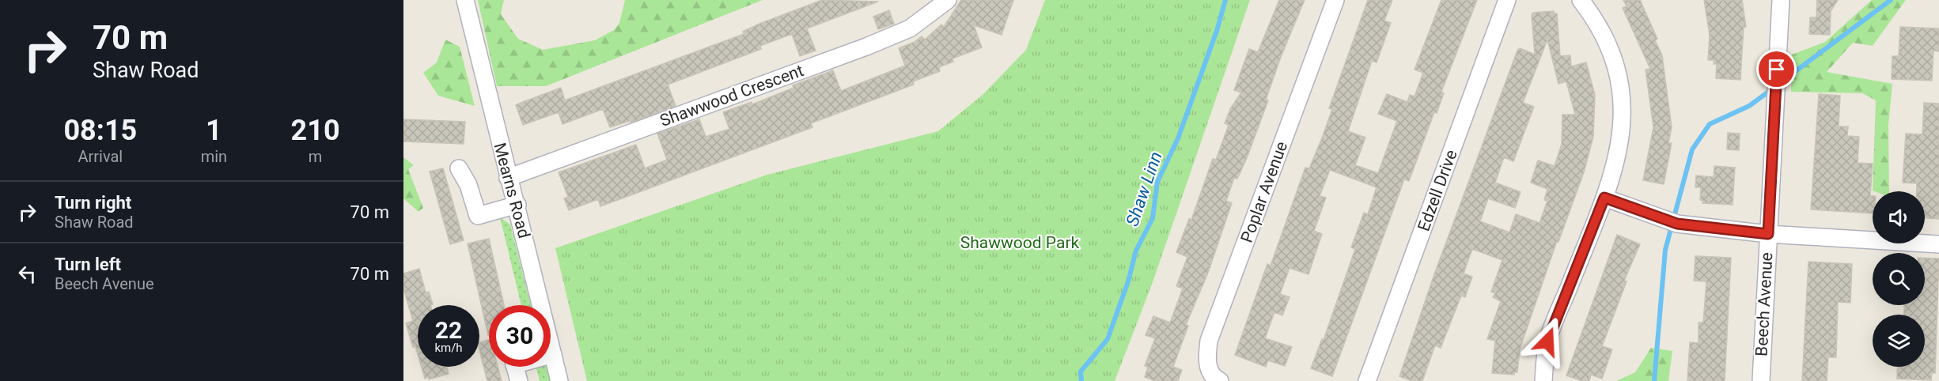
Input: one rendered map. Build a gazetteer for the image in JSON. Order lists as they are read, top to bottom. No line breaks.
{"streets":{"street":["Shawwood Crescent","Mearns Road","Edzell Drive","Poplar Avenue","Beech Avenue"]},"crossings":[["Shawwood Crescent","Mearns Road"]],"water":["Shaw Linn"],"parks":["Shawwood Park"],"page":{"turn":["70 m","Shaw Road"],"eta":["08:15","Arrival","1","min","210","m"],"list":[{"name":"Turn right","note":"Shaw Road","value":"70 m"},{"name":"Turn left","note":"Beech Avenue","value":"70 m"}],"speed":"22 km/h","limit":"30"}}
